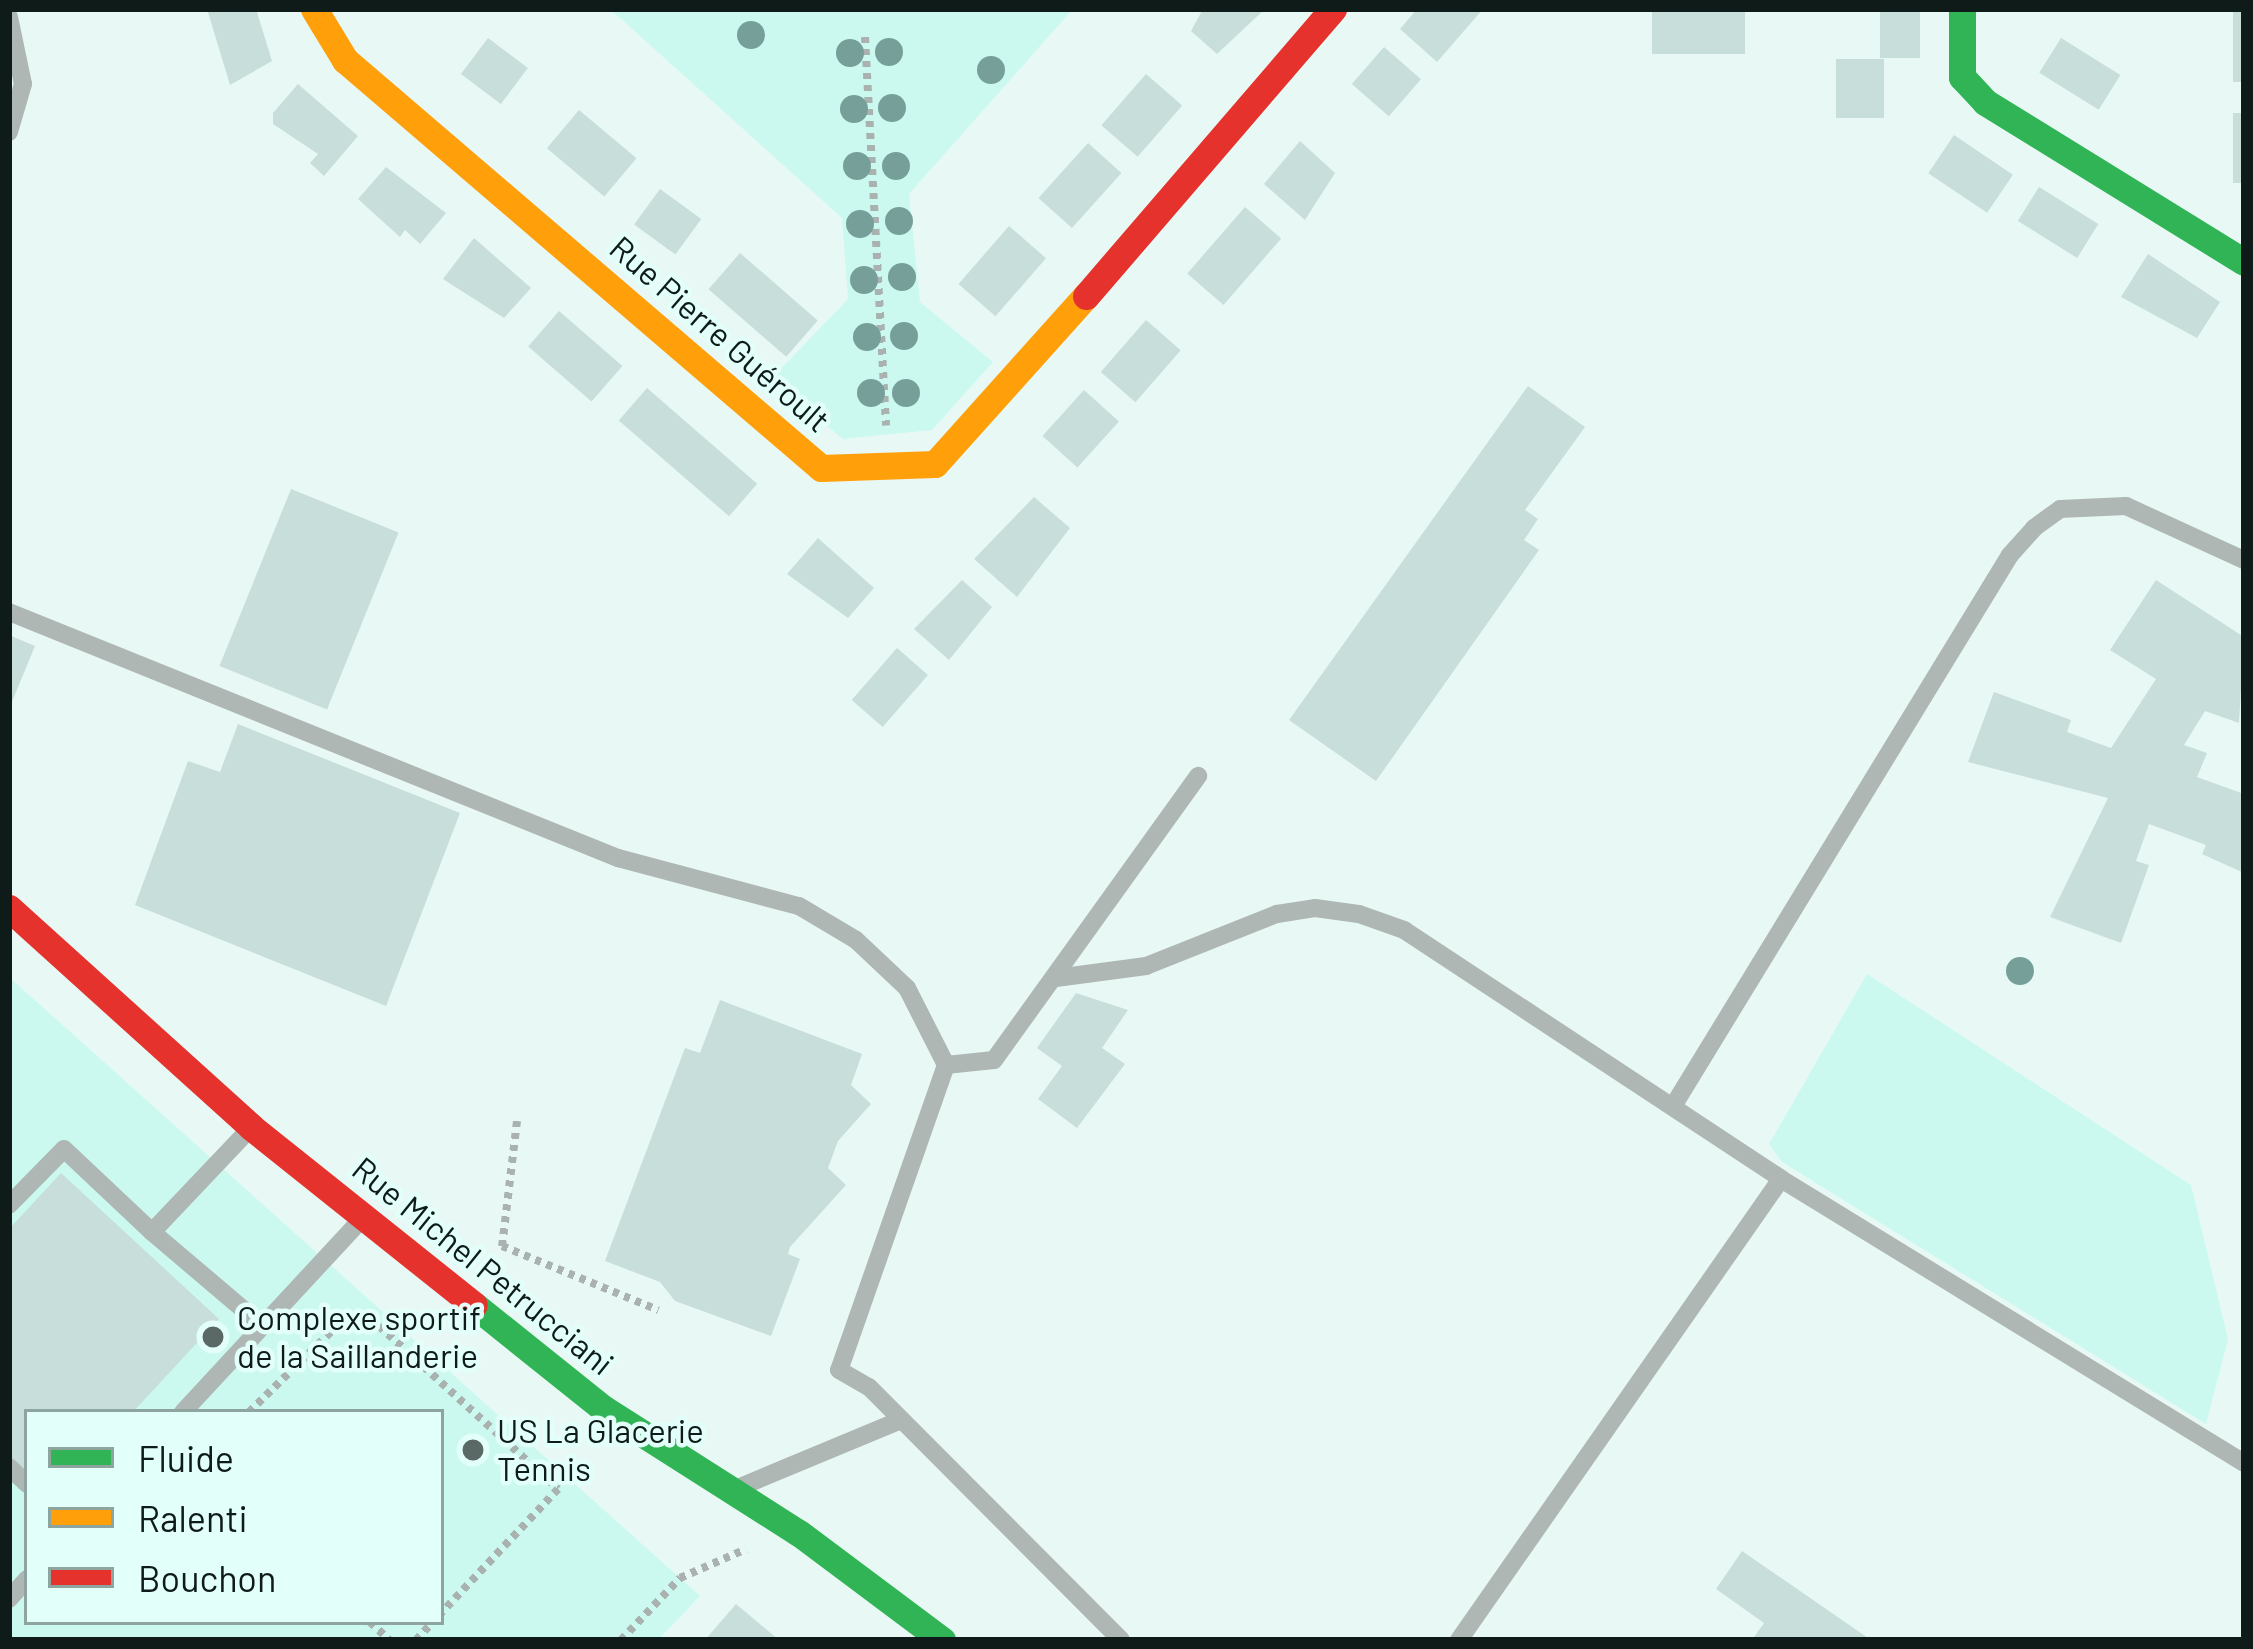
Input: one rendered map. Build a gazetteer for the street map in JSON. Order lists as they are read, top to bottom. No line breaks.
{"streets":{"street":["Rue Pierre Guéroult","Rue Michel Petrucciani"]},"places":["Complexe sportif de la Saillanderie","US La Glacerie Tennis"],"legend":["Fluide","Ralenti","Bouchon"]}
